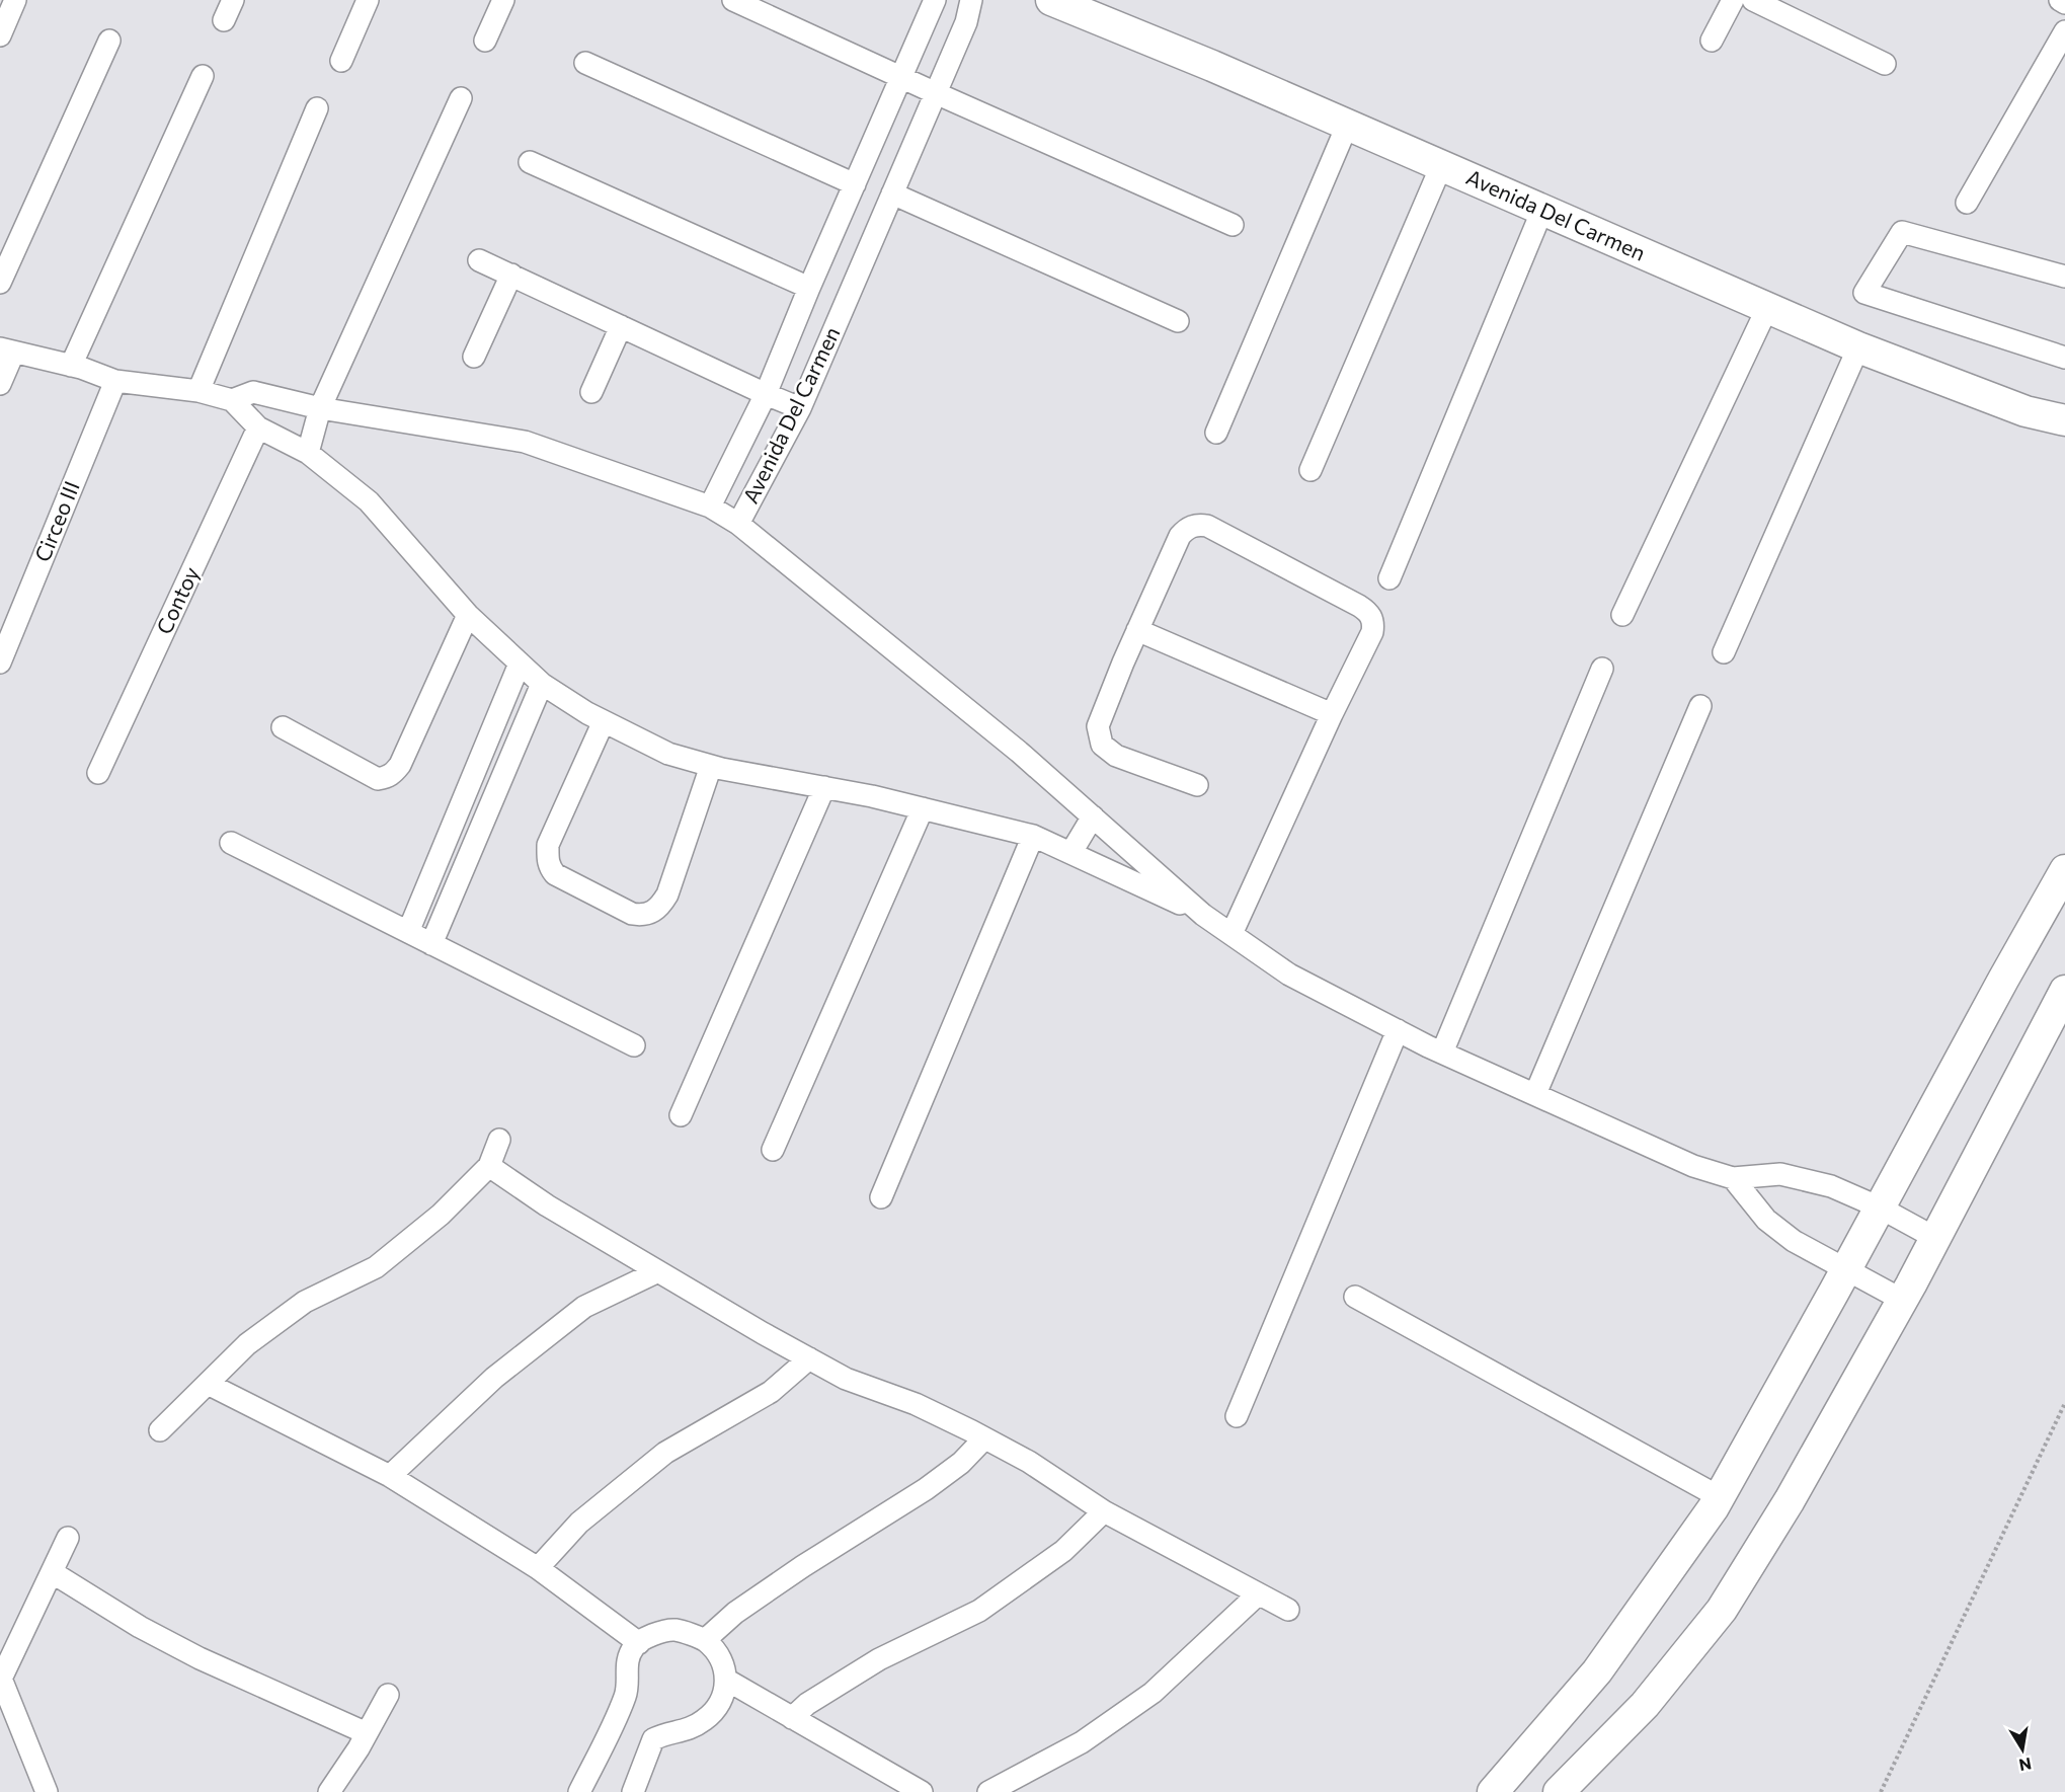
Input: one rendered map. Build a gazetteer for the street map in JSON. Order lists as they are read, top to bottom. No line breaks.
{"streets":{"main road":["Avenida Del Carmen"],"street":["Circeo III","Contoy"]},"north":"bottom"}
